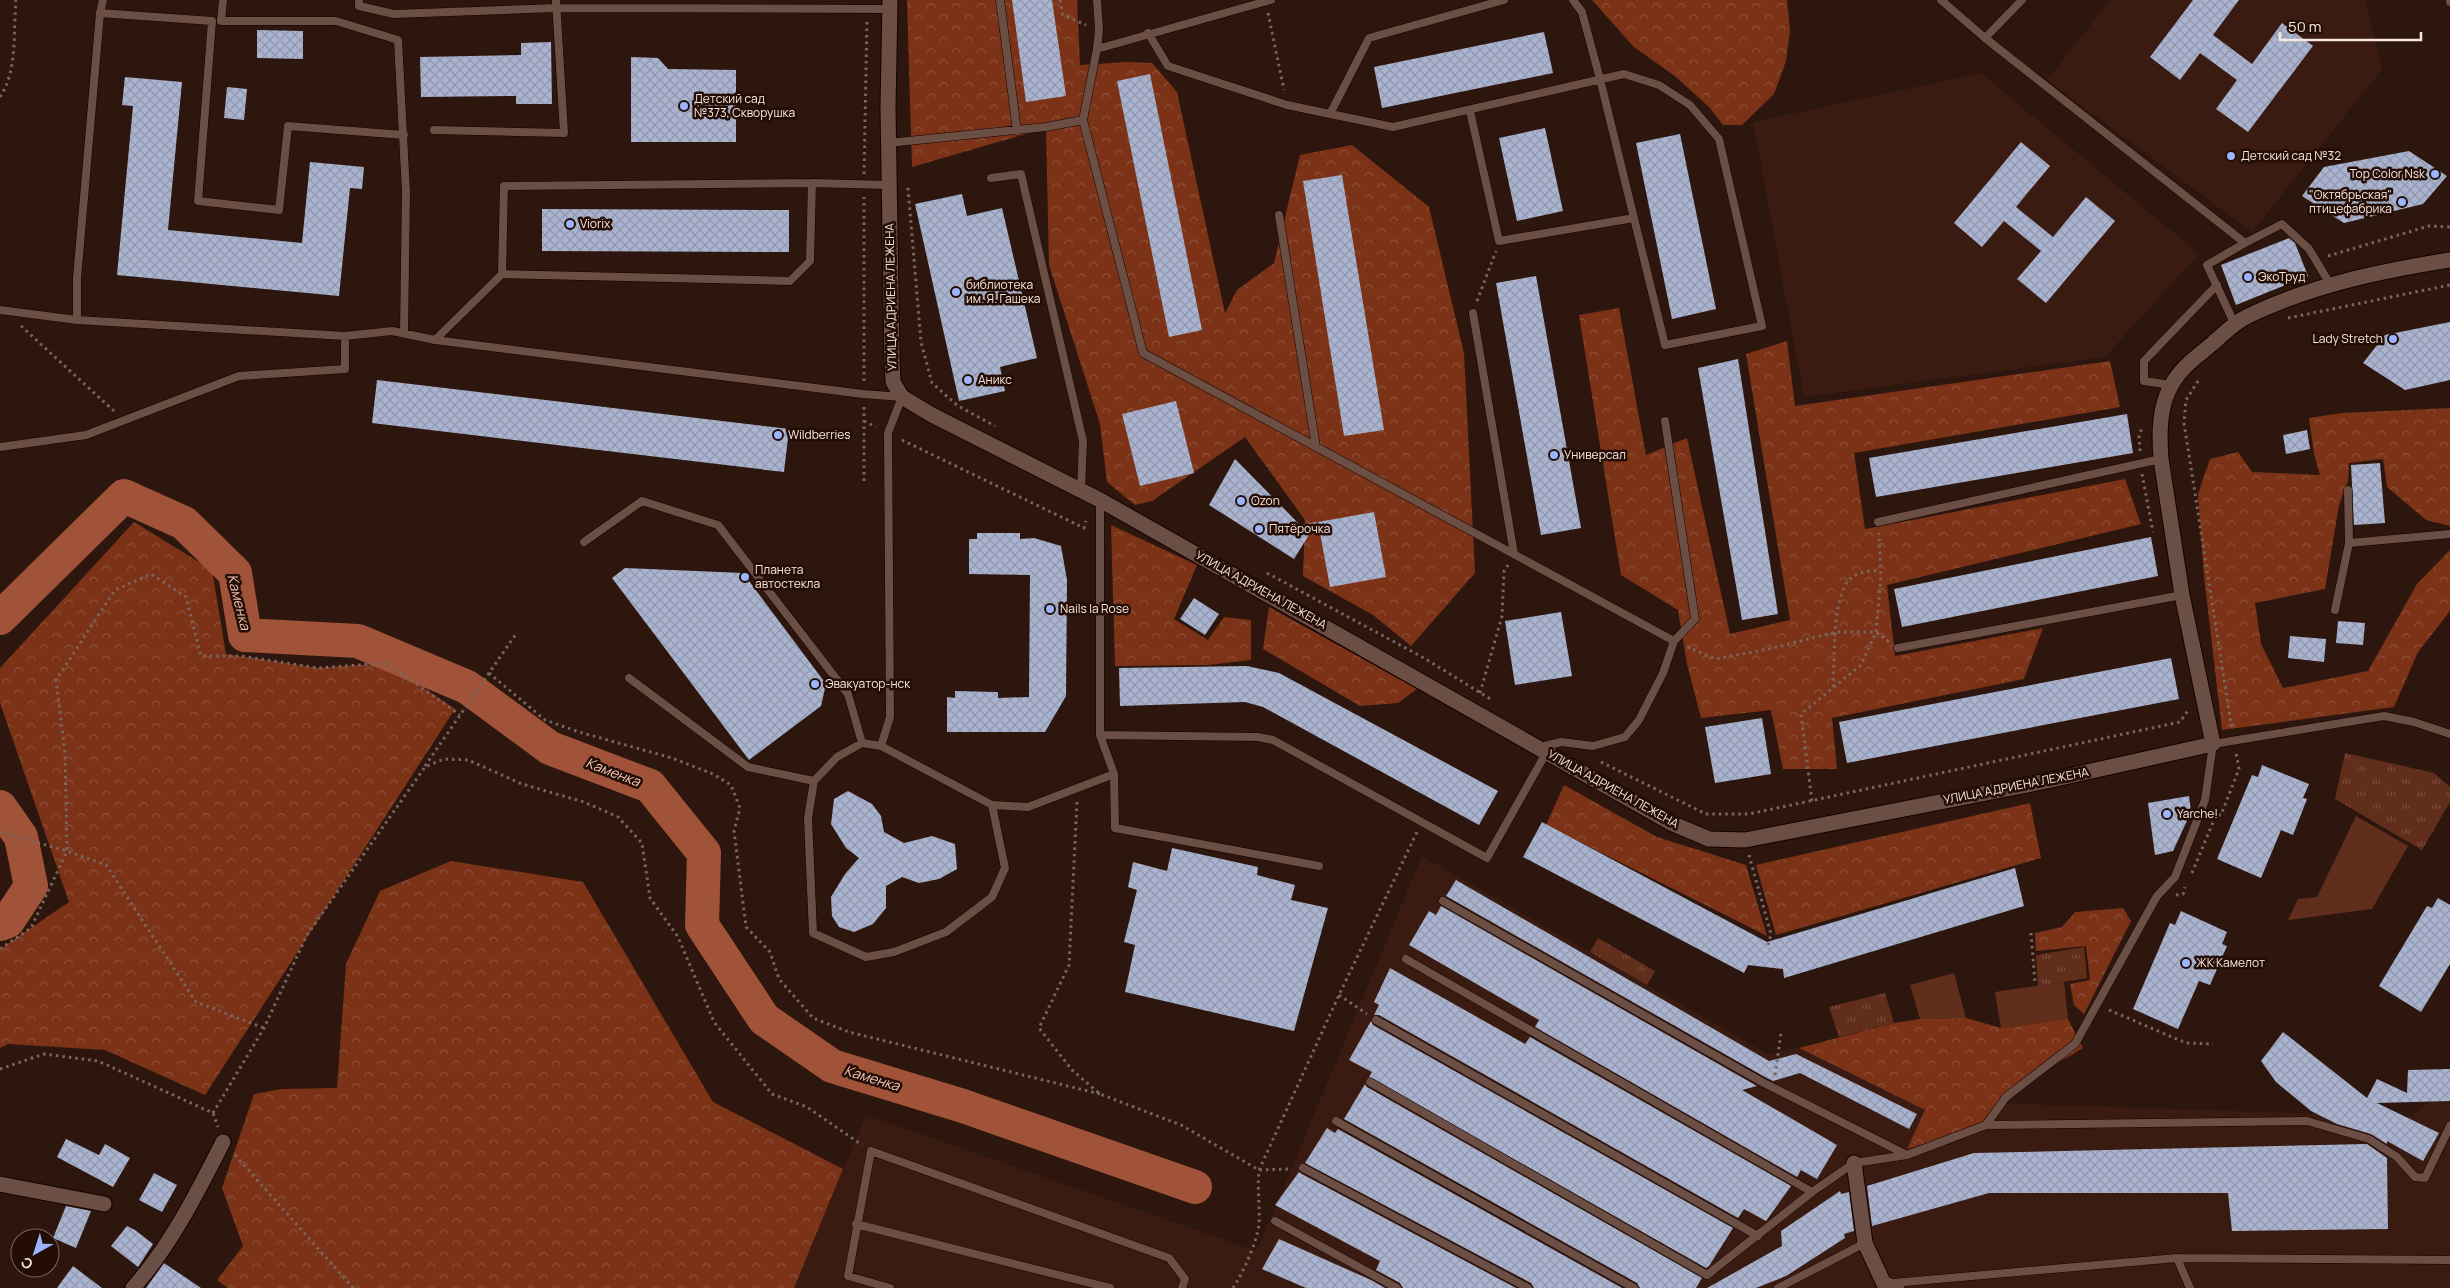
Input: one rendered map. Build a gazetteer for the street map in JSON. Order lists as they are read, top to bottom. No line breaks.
{"streets":{"street":["УЛИЦА АДРИЕНА ЛЕЖЕНА"]},"water":["Каменка"],"places":["Детский сад №373, Скворушка","Детский сад №32","Top Color Nsk","\"Октябрьская\" птицефабрика","Viorix","ЭкоТруд","библиотека им. Я. Гашека","Lady Stretch","Аникс","Wildberries","Универсал","Ozon","Пятёрочка","Планета автостекла","Nails la Rose","Эвакуатор-нск","Yarche!","ЖК Камелот"],"scale_bar":"50 m","north":"bottom left"}
